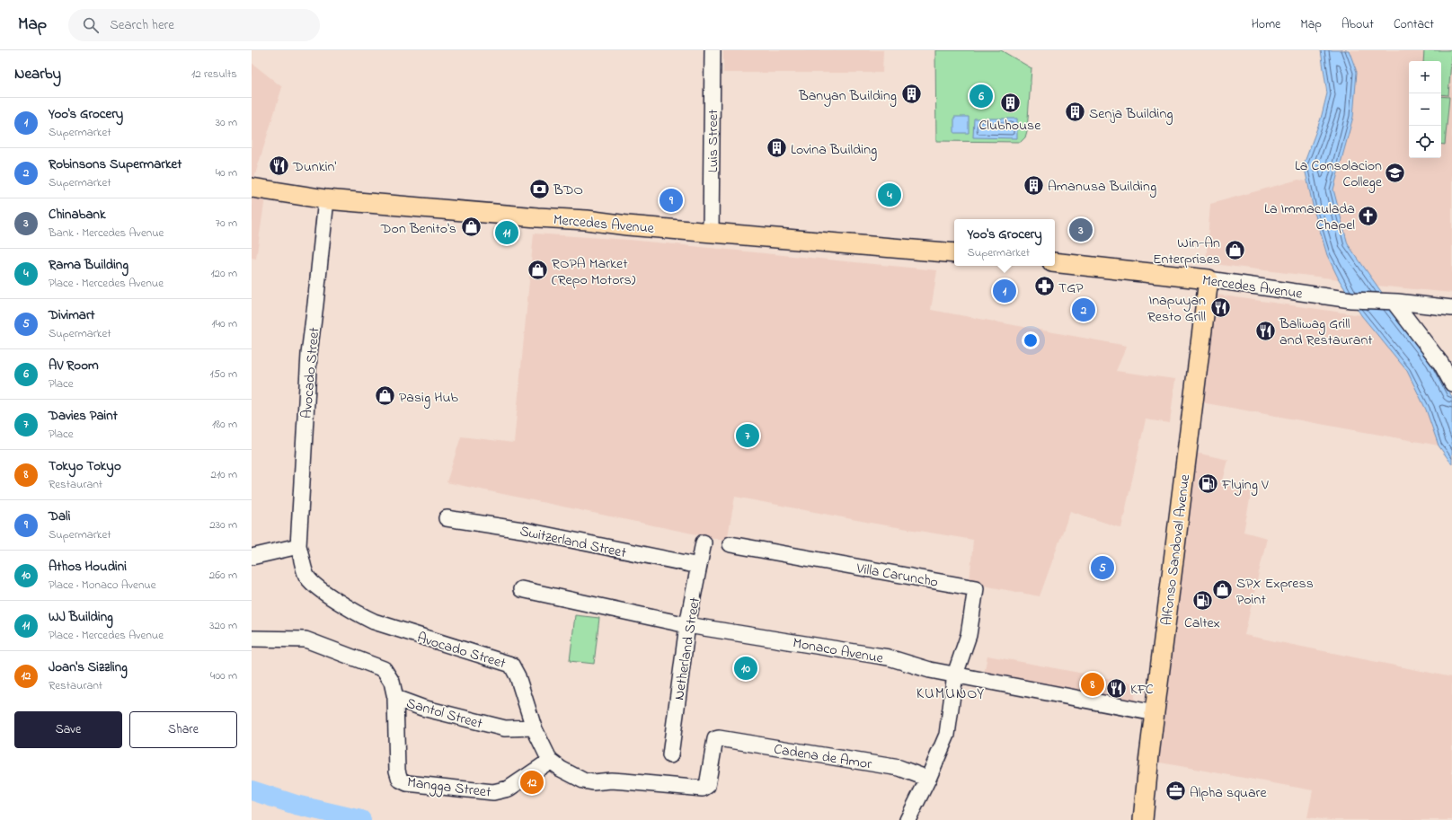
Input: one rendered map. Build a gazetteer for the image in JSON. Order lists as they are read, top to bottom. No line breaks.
{"streets":{"main road":["Mercedes Avenue","Alfonso Sandoval Avenue"],"street":["Luis Street","Avocado Street","Switzerland Street","Villa Caruncho","Netherland Street","Monaco Avenue","Santol Street","Cadena de Amor","Mangga Street"]},"crossings":[["Luis Street","Mercedes Avenue"],["Mercedes Avenue","Avocado Street"],["Mercedes Avenue","Alfonso Sandoval Avenue"],["Avocado Street","Santol Street"],["Avocado Street","Cadena de Amor"],["Avocado Street","Mangga Street"],["Switzerland Street","Netherland Street"],["Alfonso Sandoval Avenue","Monaco Avenue"],["Villa Caruncho","Monaco Avenue"],["Netherland Street","Monaco Avenue"],["Santol Street","Mangga Street"]],"districts":["KUMUNOY"],"places":{"building":["Banyan Building","Clubhouse","Senja Building","Lovina Building","Amanusa Building"],"restaurant":["Dunkin'","Inapuyan Resto Grill","Baliwag Grill and Restaurant","KFC"],"school or university":["La Consolacion College"],"bank":["BDO"],"church":["La Immaculada Chapel"],"shop":["Don Benito's","Win-An Enterprises","ROPA Market (Repo Motors)","Pasig Hub","SPX Express Point"],"pharmacy":["TGP"],"fuel station":["Flying V","Caltex"],"office":["Alpha square"]},"page":{"header":"Map","search":"Search here","nav":["Home","Map","About","Contact"],"heading":["Nearby","12 results"],"map_buttons":["+","−"],"pins":["6","4","9","3","11","1","2","7","5","10","8","12"],"list":[{"mark":"1","name":"Yoo's Grocery","note":"Supermarket","value":"30 m"},{"mark":"2","name":"Robinsons Supermarket","note":"Supermarket","value":"40 m"},{"mark":"3","name":"Chinabank","note":"Bank · Mercedes Avenue","value":"70 m"},{"mark":"4","name":"Rama Building","note":"Place · Mercedes Avenue","value":"120 m"},{"mark":"5","name":"Divimart","note":"Supermarket","value":"140 m"},{"mark":"6","name":"AV Room","note":"Place","value":"150 m"},{"mark":"7","name":"Davies Paint","note":"Place","value":"180 m"},{"mark":"8","name":"Tokyo Tokyo","note":"Restaurant","value":"210 m"},{"mark":"9","name":"Dali","note":"Supermarket","value":"230 m"},{"mark":"10","name":"Athos Houdini","note":"Place · Monaco Avenue","value":"260 m"},{"mark":"11","name":"WJ Building","note":"Place · Mercedes Avenue","value":"320 m"},{"mark":"12","name":"Joan's Sizzling","note":"Restaurant","value":"400 m"}],"popup":["Yoo's Grocery","Supermarket"],"buttons":["Save","Share"]}}
